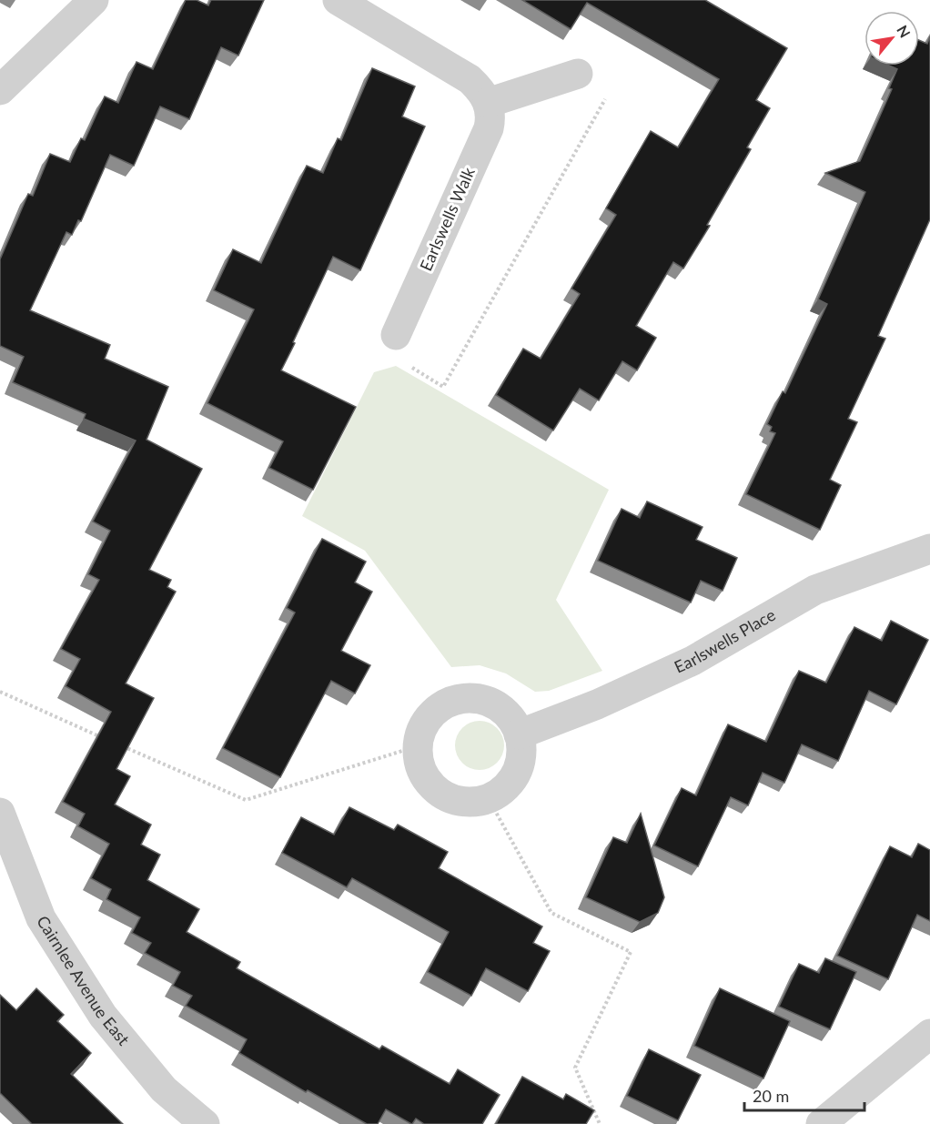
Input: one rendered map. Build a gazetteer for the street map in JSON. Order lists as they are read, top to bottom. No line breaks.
{"streets":{"street":["Earlswells Walk","Earlswells Place","Cairnlee Avenue East"]},"scale_bar":"20 m","north":"top right"}
